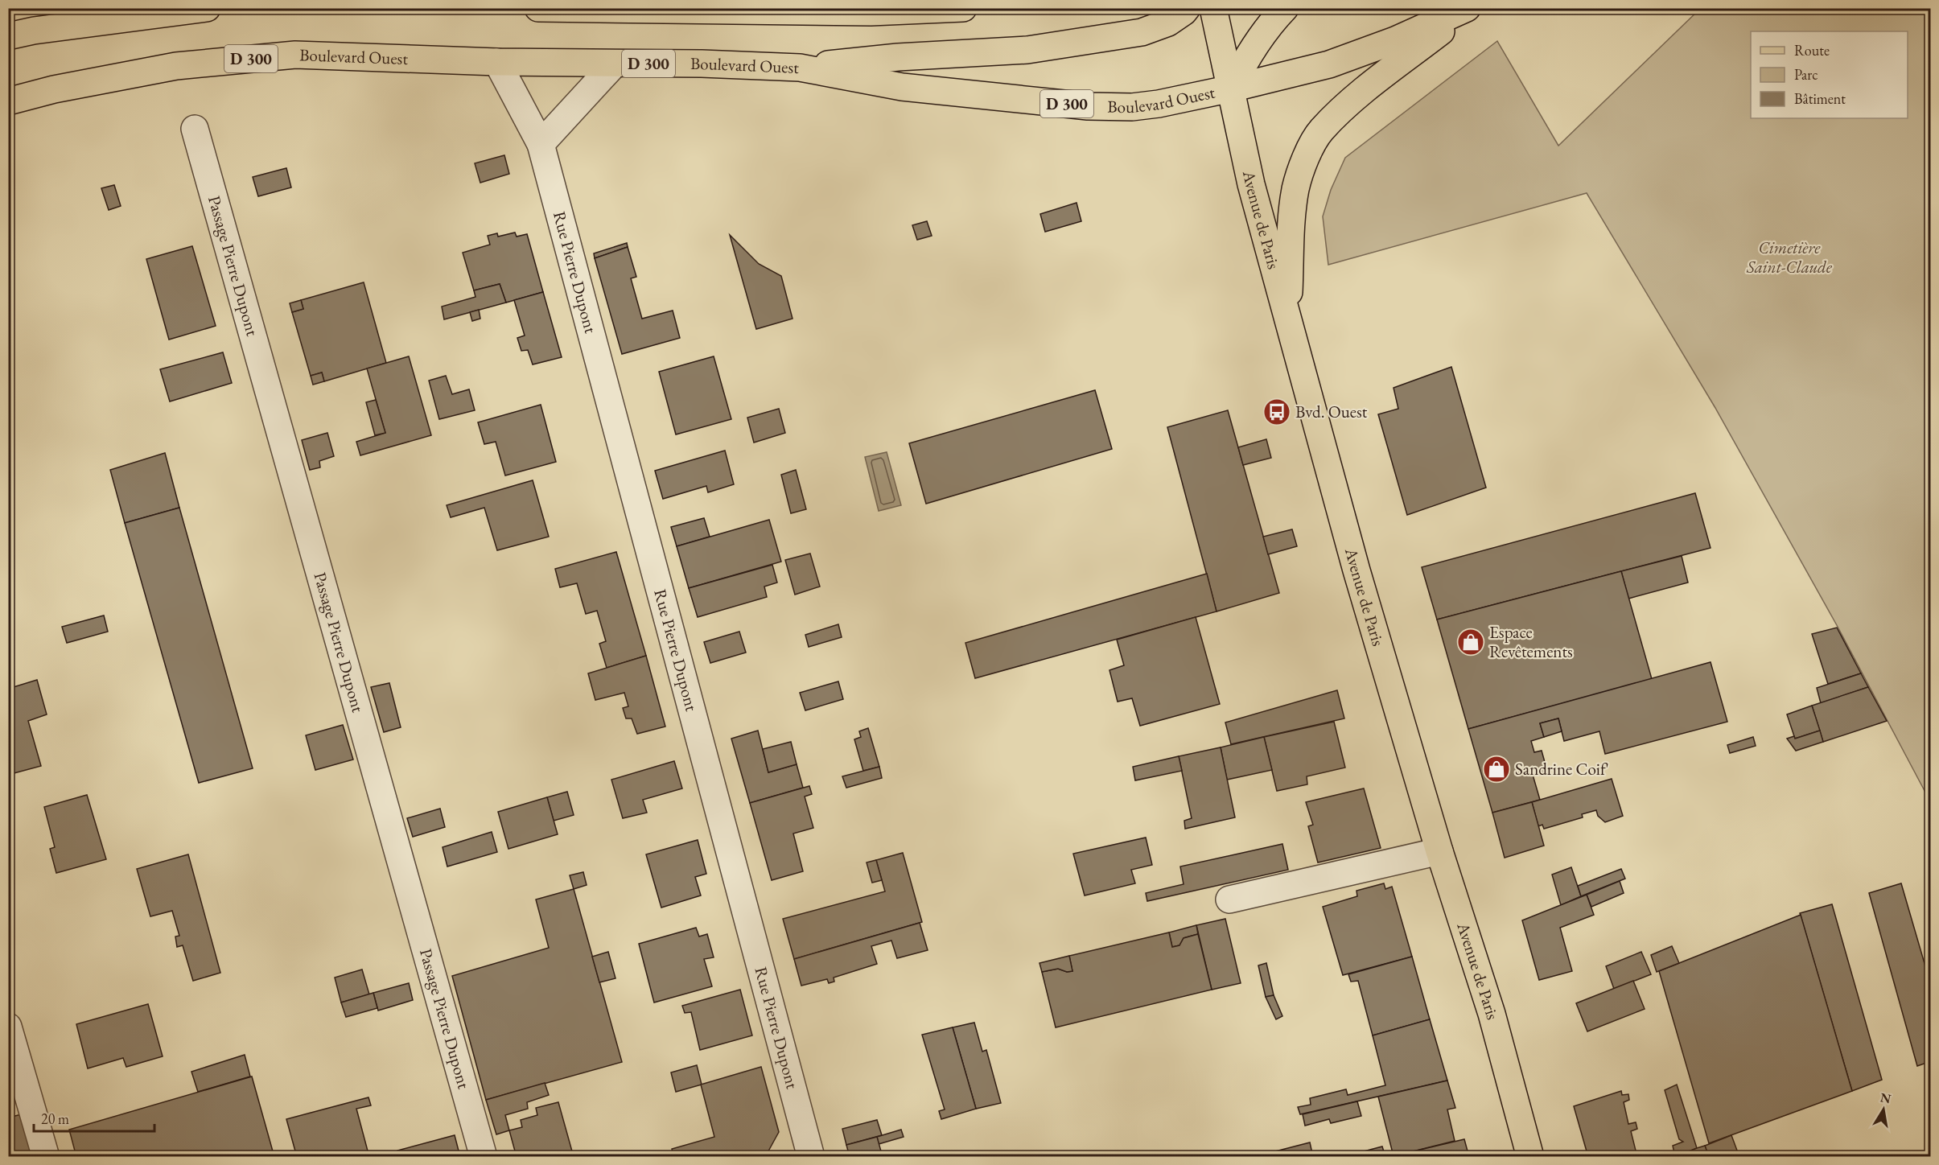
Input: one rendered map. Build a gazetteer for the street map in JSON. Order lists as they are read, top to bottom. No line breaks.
{"streets":{"main road":["Boulevard Ouest","D 300","Avenue de Paris"],"street":["Passage Pierre Dupont","Rue Pierre Dupont"]},"crossings":[["Boulevard Ouest","Avenue de Paris"],["Boulevard Ouest","Rue Pierre Dupont"]],"parks":["Cimetière Saint-Claude"],"places":{"bus stop":["Bvd. Ouest"],"shop":["Espace Revêtements","Sandrine Coif'"]},"legend":["Route","Parc","Bâtiment"],"scale_bar":"20 m","north":"top"}
